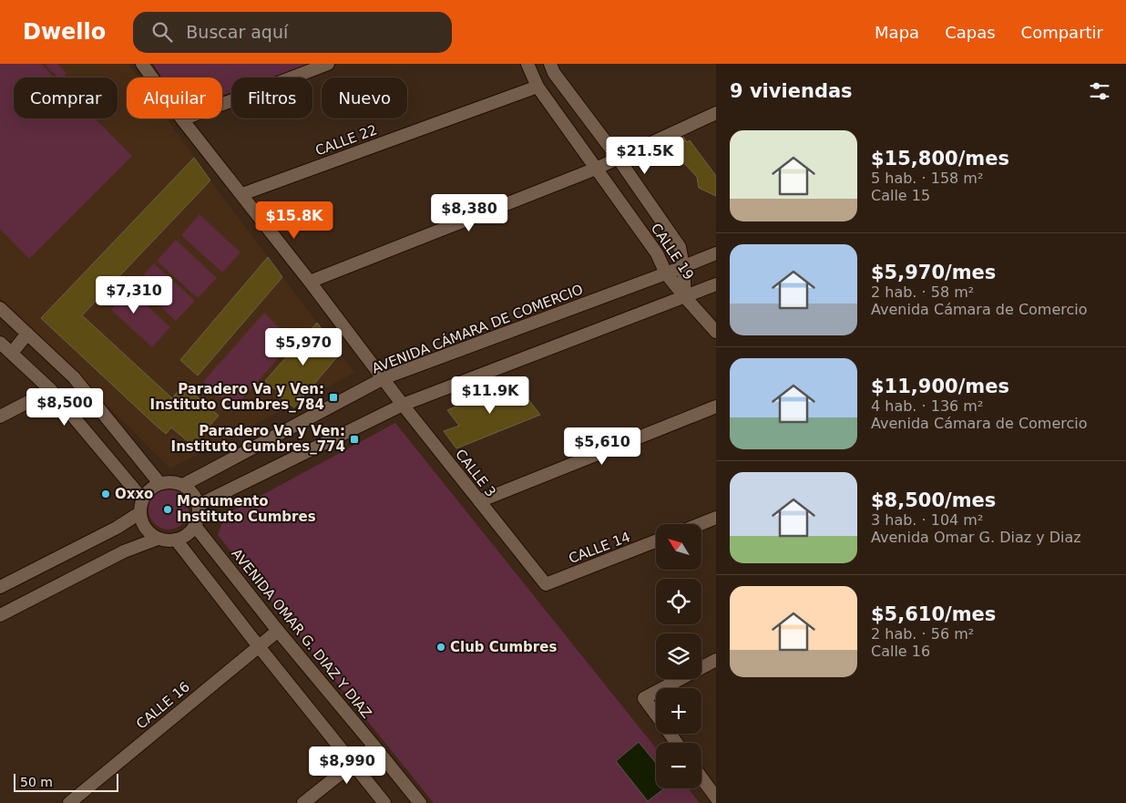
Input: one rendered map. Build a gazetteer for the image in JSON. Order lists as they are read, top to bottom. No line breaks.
{"streets":{"street":["CALLE 22","CALLE 19","AVENIDA CÁMARA DE COMERCIO","CALLE 3","CALLE 14","AVENIDA OMAR G. DIAZ Y DIAZ","CALLE 16"]},"crossings":[["CALLE 22","CALLE 19"],["CALLE 22","CALLE 3"],["CALLE 19","AVENIDA CÁMARA DE COMERCIO"],["AVENIDA CÁMARA DE COMERCIO","CALLE 3"],["AVENIDA CÁMARA DE COMERCIO","AVENIDA OMAR G. DIAZ Y DIAZ"],["CALLE 3","CALLE 14"],["AVENIDA OMAR G. DIAZ Y DIAZ","CALLE 16"]],"places":{"transit":["Paradero Va y Ven: Instituto Cumbres_784","Paradero Va y Ven: Instituto Cumbres_774"],"other":["Oxxo","Monumento Instituto Cumbres","Club Cumbres"]},"scale_bar":"50 m","north":"top left","page":{"header":"Dwello","search":"Buscar aquí","nav":["Mapa","Capas","Compartir"],"heading":"9 viviendas","chip":["Comprar","Alquilar","Filtros","Nuevo"],"list":[{"name":"$15,800/mes","note":"5 hab. · 158 m² · Calle 15"},{"name":"$5,970/mes","note":"2 hab. · 58 m² · Avenida Cámara de Comercio"},{"name":"$11,900/mes","note":"4 hab. · 136 m² · Avenida Cámara de Comercio"},{"name":"$8,500/mes","note":"3 hab. · 104 m² · Avenida Omar G. Diaz y Diaz"},{"name":"$5,610/mes","note":"2 hab. · 56 m² · Calle 16"}],"price":["$21.5K","$8,380","$15.8K","$7,310","$5,970","$11.9K","$8,500","$5,610","$8,990"],"map_buttons":["+","−"],"scale":"50 m"}}
